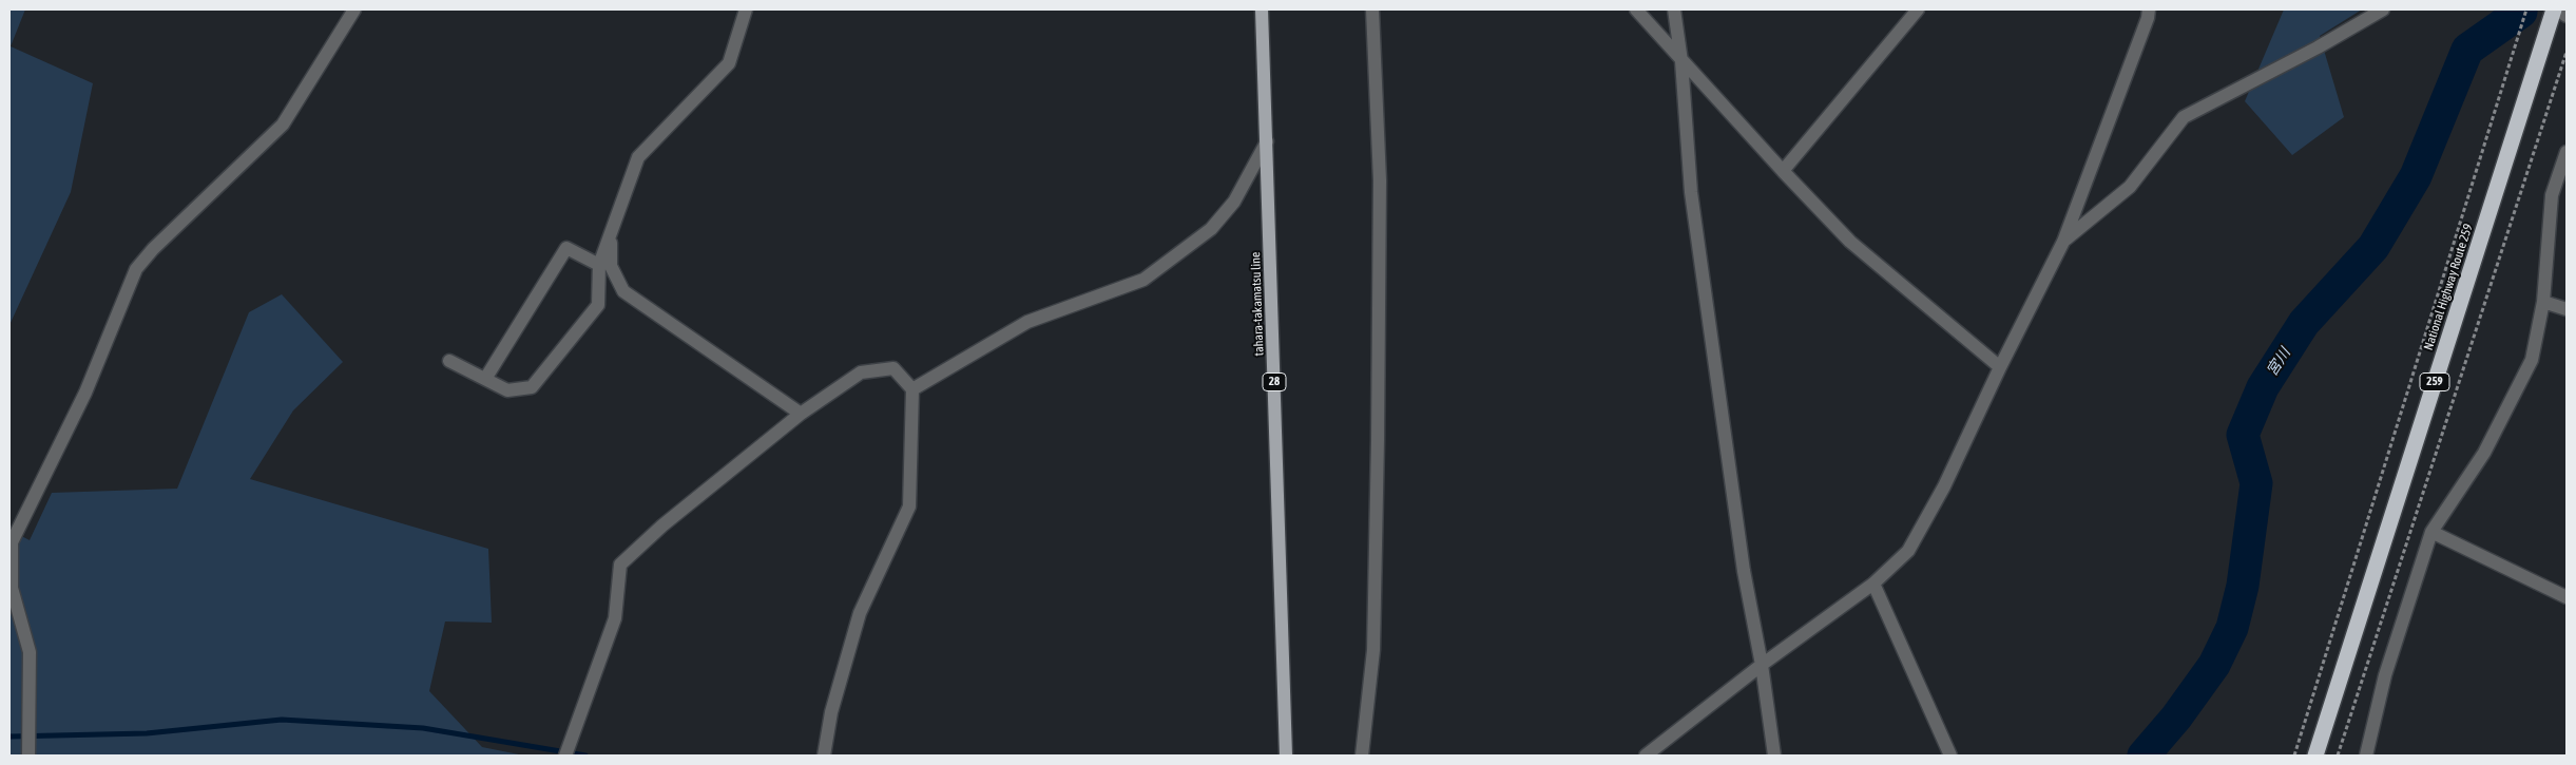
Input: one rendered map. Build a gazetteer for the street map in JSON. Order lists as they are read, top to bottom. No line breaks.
{"streets":{"highway":["National Highway Route 259","259"],"main road":["tahara-takamatsu line","28"]},"water":["宮川"]}
